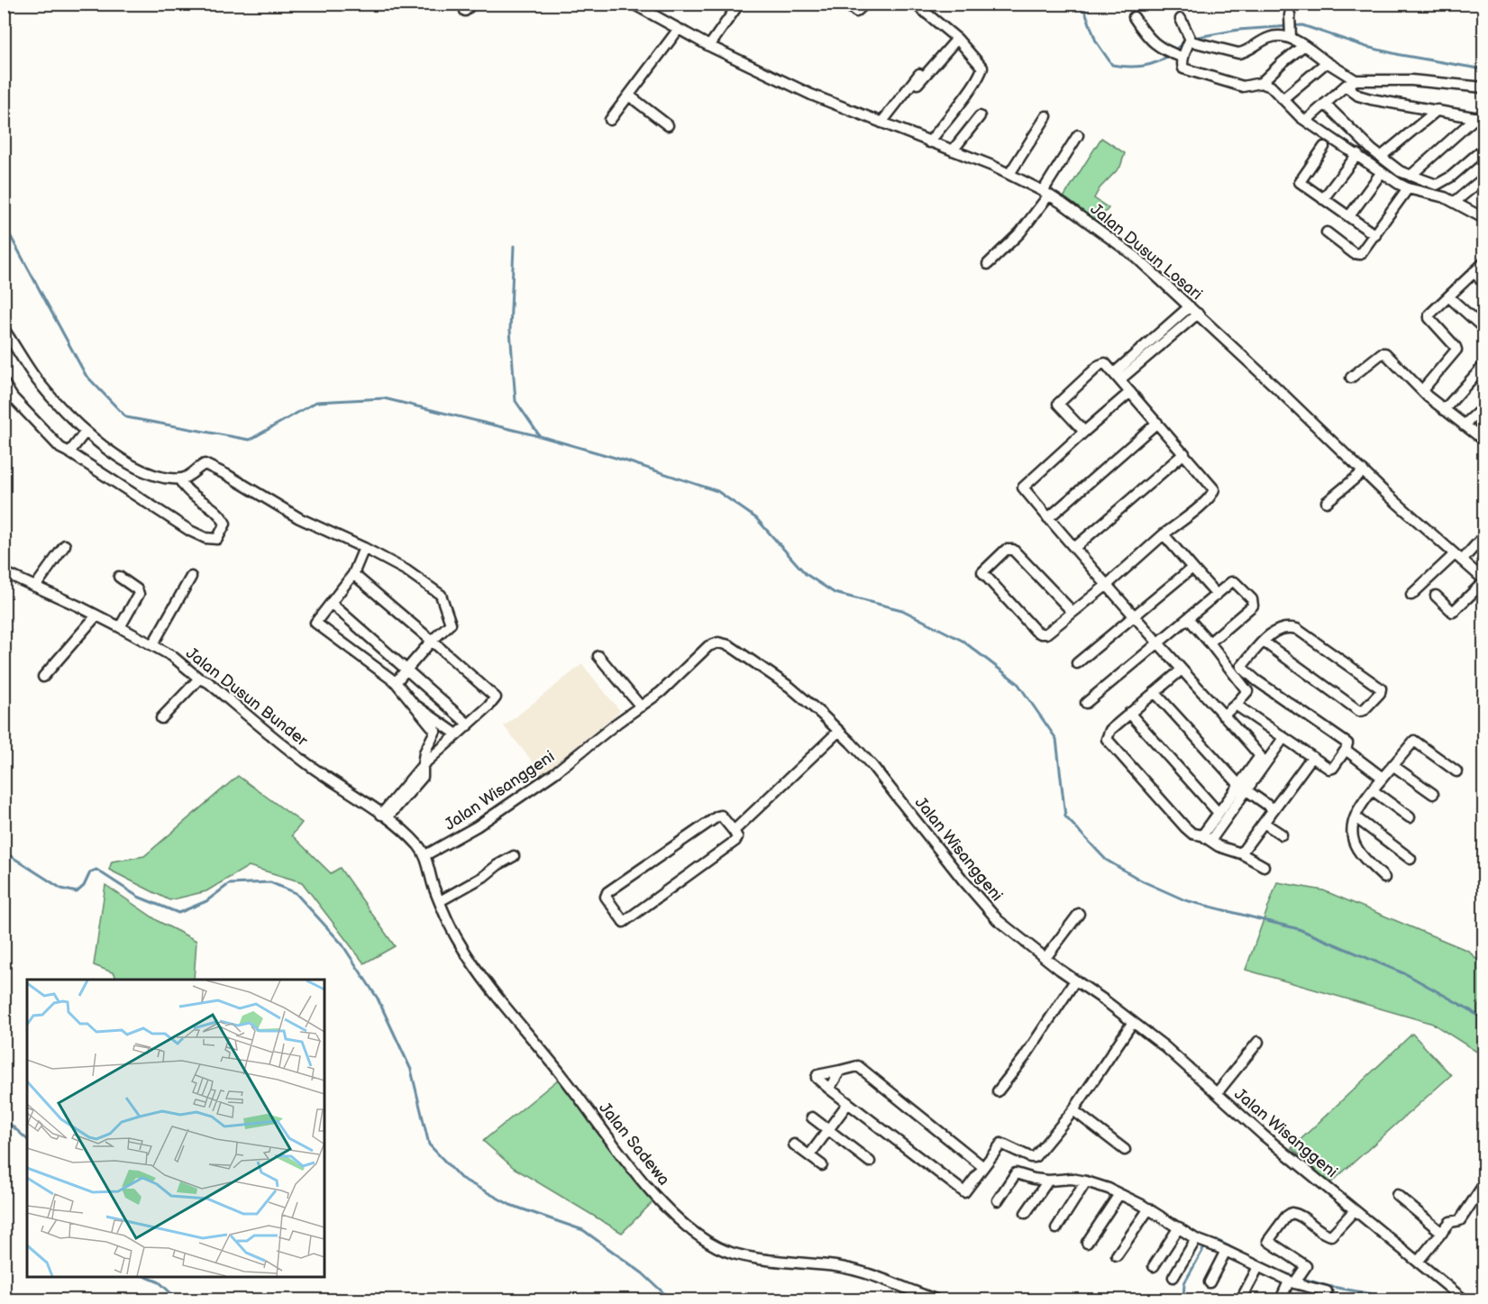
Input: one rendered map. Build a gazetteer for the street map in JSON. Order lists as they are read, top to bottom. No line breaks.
{"streets":{"street":["Jalan Dusun Losari","Jalan Dusun Bunder","Jalan Wisanggeni","Jalan Sadewa"]},"crossings":[["Jalan Dusun Bunder","Jalan Wisanggeni"],["Jalan Dusun Bunder","Jalan Sadewa"],["Jalan Wisanggeni","Jalan Sadewa"]]}
